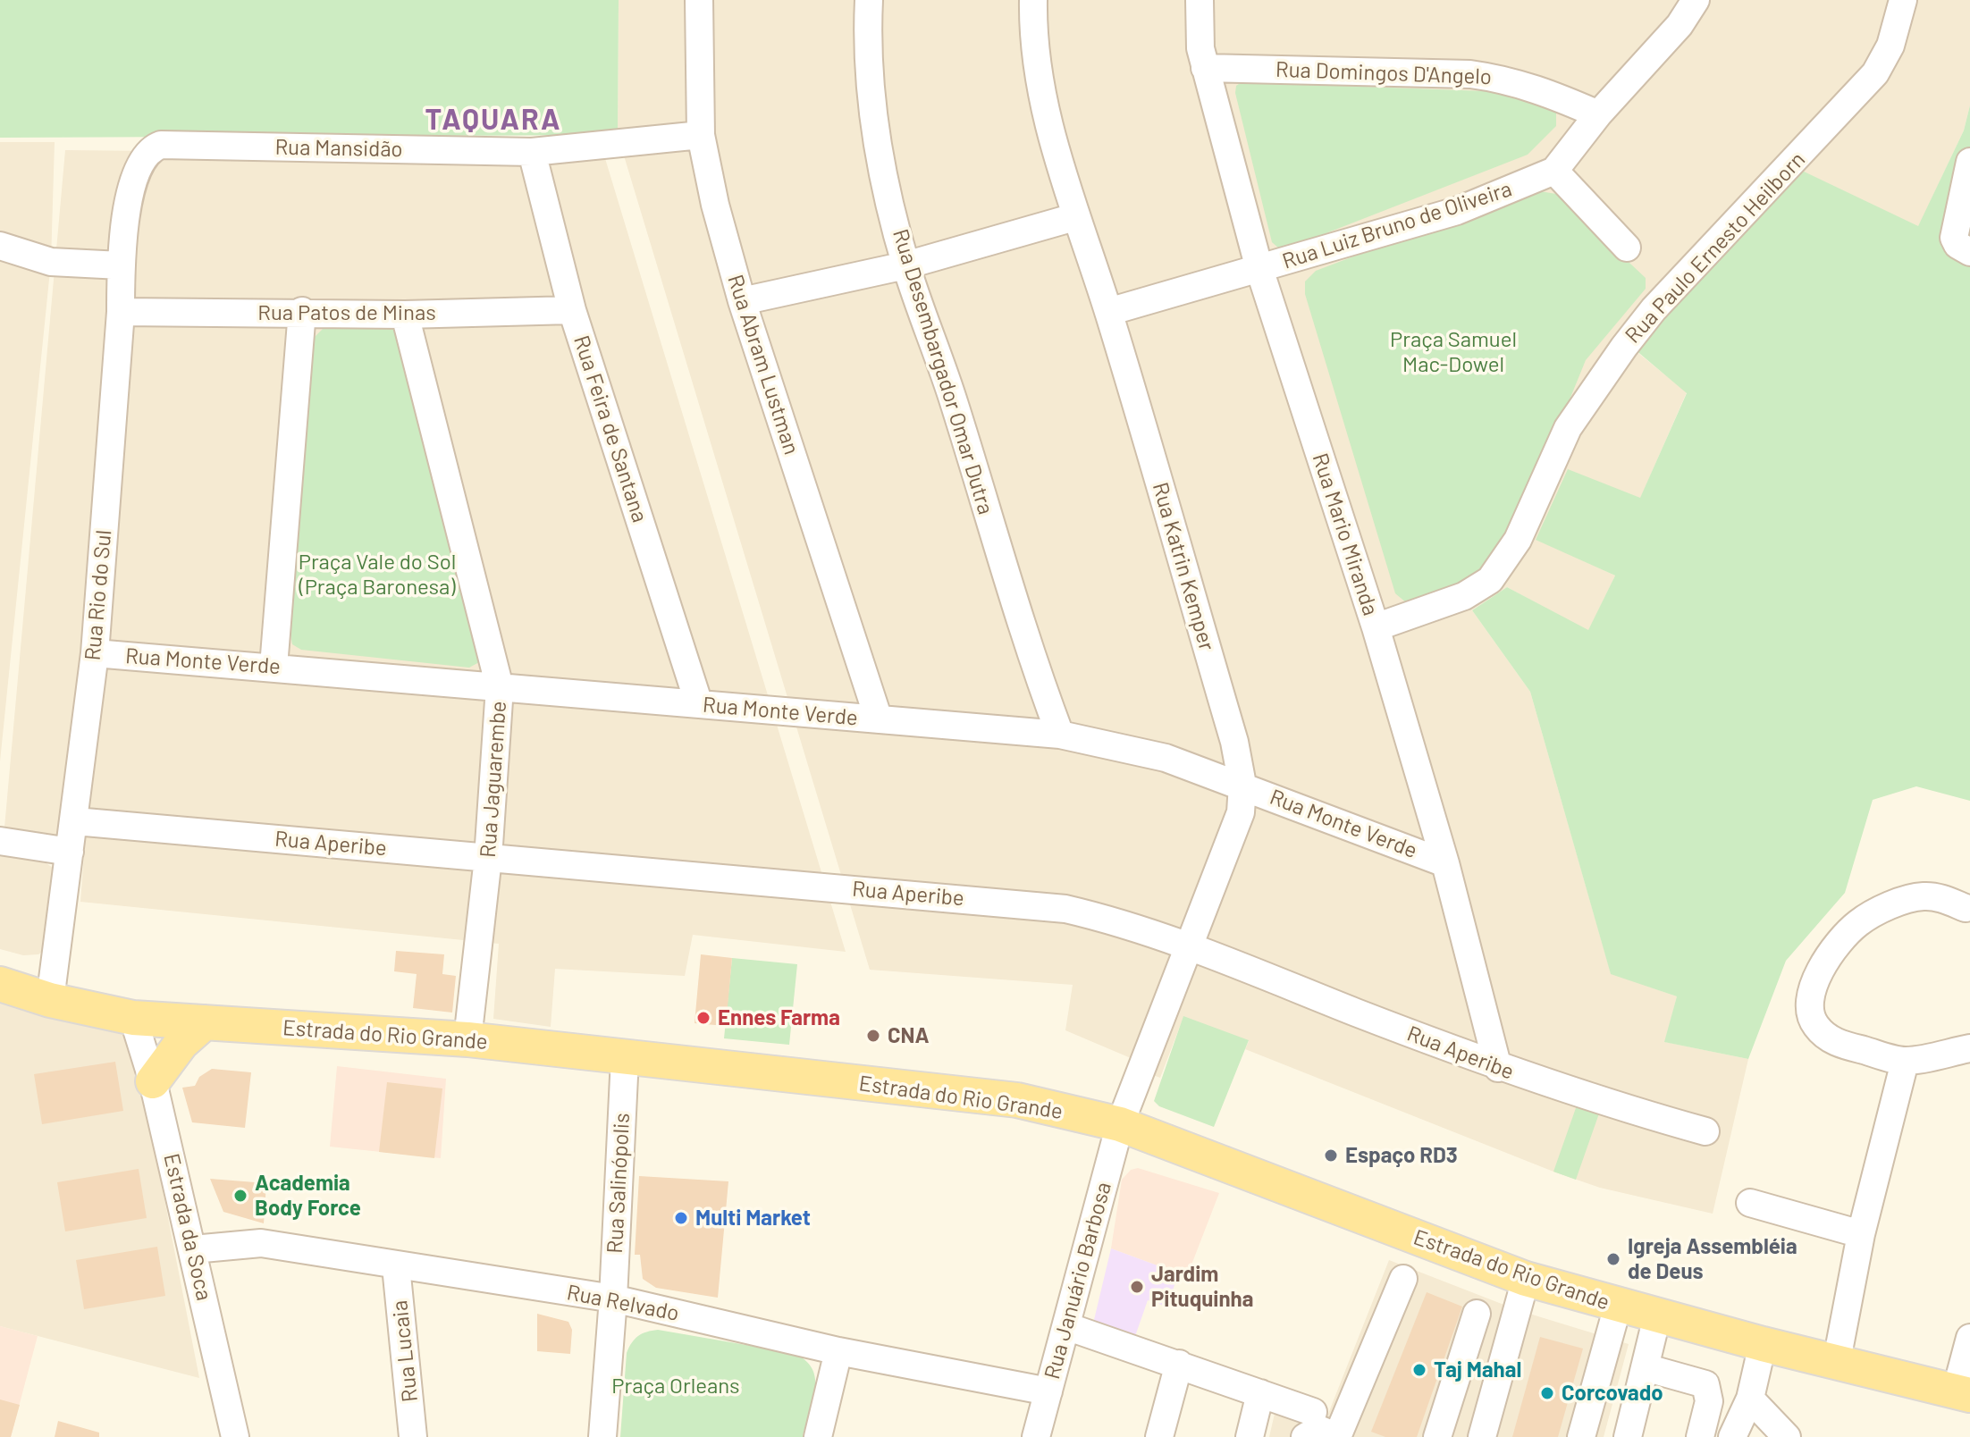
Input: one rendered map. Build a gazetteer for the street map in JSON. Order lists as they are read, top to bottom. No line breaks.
{"streets":{"main road":["Estrada do Rio Grande"],"street":["Rua Domingos D'Angelo","Rua Mansidão","Rua Luiz Bruno de Oliveira","Rua Paulo Ernesto Heilborn","Rua Patos de Minas","Rua Abram Lustman","Rua Desembargador Omar Dutra","Rua Feira de Santana","Rua Mario Miranda","Rua Katrin Kemper","Rua Rio do Sul","Rua Monte Verde","Rua Jaguarembe","Rua Aperibe","Rua Salinópolis","Estrada da Soca","Rua Januário Barbosa","Rua Relvado","Rua Lucaia"]},"crossings":[["Rua Domingos D'Angelo","Rua Luiz Bruno de Oliveira"],["Rua Domingos D'Angelo","Rua Mario Miranda"],["Rua Mansidão","Rua Abram Lustman"],["Rua Mansidão","Rua Feira de Santana"],["Rua Mansidão","Rua Rio do Sul"],["Rua Luiz Bruno de Oliveira","Rua Mario Miranda"],["Rua Luiz Bruno de Oliveira","Rua Katrin Kemper"],["Rua Paulo Ernesto Heilborn","Rua Mario Miranda"],["Rua Patos de Minas","Rua Feira de Santana"],["Rua Patos de Minas","Rua Rio do Sul"],["Rua Patos de Minas","Rua Jaguarembe"],["Rua Abram Lustman","Rua Monte Verde"],["Rua Desembargador Omar Dutra","Rua Monte Verde"],["Rua Feira de Santana","Rua Monte Verde"],["Rua Mario Miranda","Rua Monte Verde"],["Rua Mario Miranda","Rua Aperibe"],["Rua Katrin Kemper","Rua Monte Verde"],["Rua Katrin Kemper","Rua Aperibe"],["Rua Katrin Kemper","Estrada do Rio Grande"],["Rua Katrin Kemper","Rua Januário Barbosa"],["Rua Rio do Sul","Rua Monte Verde"],["Rua Rio do Sul","Rua Aperibe"],["Rua Rio do Sul","Estrada do Rio Grande"],["Rua Monte Verde","Rua Jaguarembe"],["Rua Jaguarembe","Rua Aperibe"],["Rua Jaguarembe","Estrada do Rio Grande"],["Estrada do Rio Grande","Rua Salinópolis"],["Estrada do Rio Grande","Estrada da Soca"],["Estrada do Rio Grande","Rua Januário Barbosa"],["Rua Salinópolis","Rua Relvado"],["Estrada da Soca","Rua Relvado"],["Rua Januário Barbosa","Rua Relvado"],["Rua Relvado","Rua Lucaia"]],"districts":["TAQUARA"],"parks":["Praça Samuel Mac-Dowel","Praça Vale do Sol (Praça Baronesa)","Praça Orleans"],"places":["Ennes Farma","CNA","Espaço RD3","Academia Body Force","Multi Market","Igreja Assembléia de Deus","Jardim Pituquinha","Taj Mahal","Corcovado"]}
